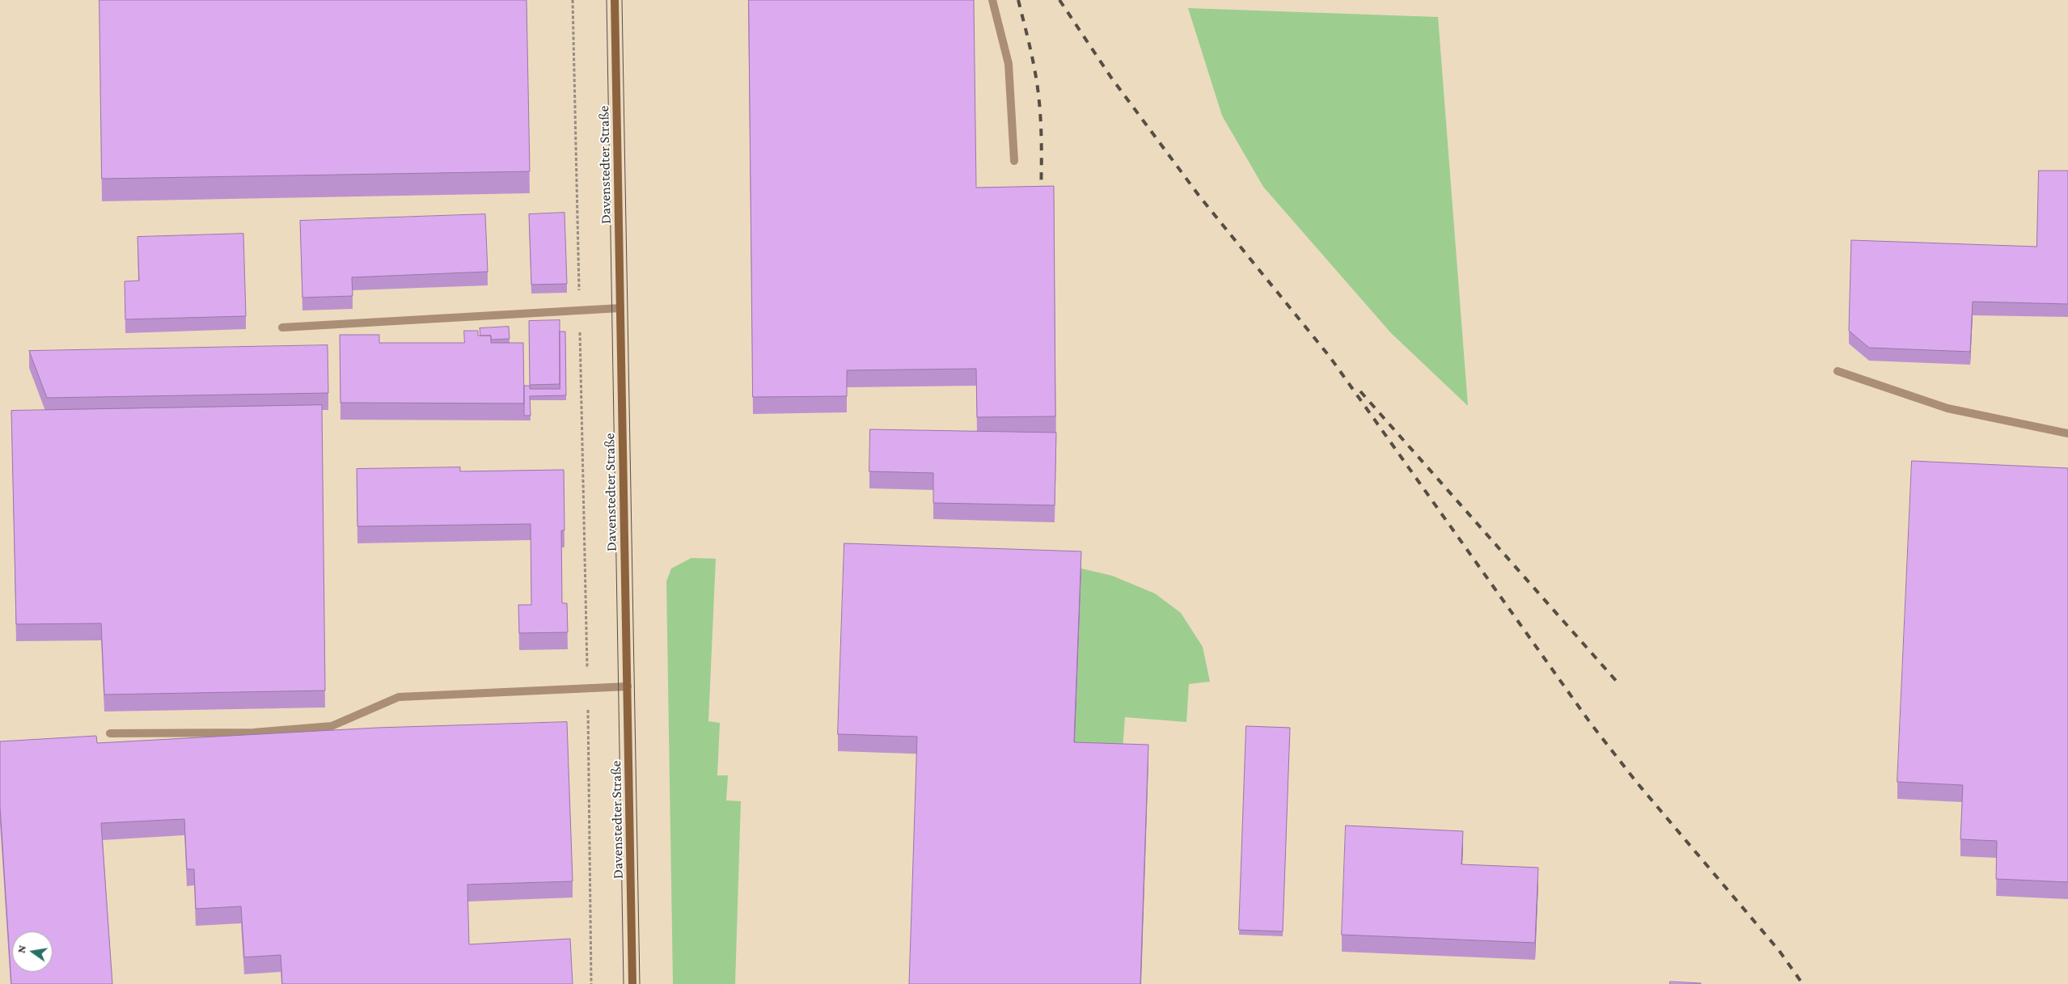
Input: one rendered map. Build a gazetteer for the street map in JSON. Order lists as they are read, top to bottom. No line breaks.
{"streets":{"street":["Davenstedter Straße"]},"north":"left"}
